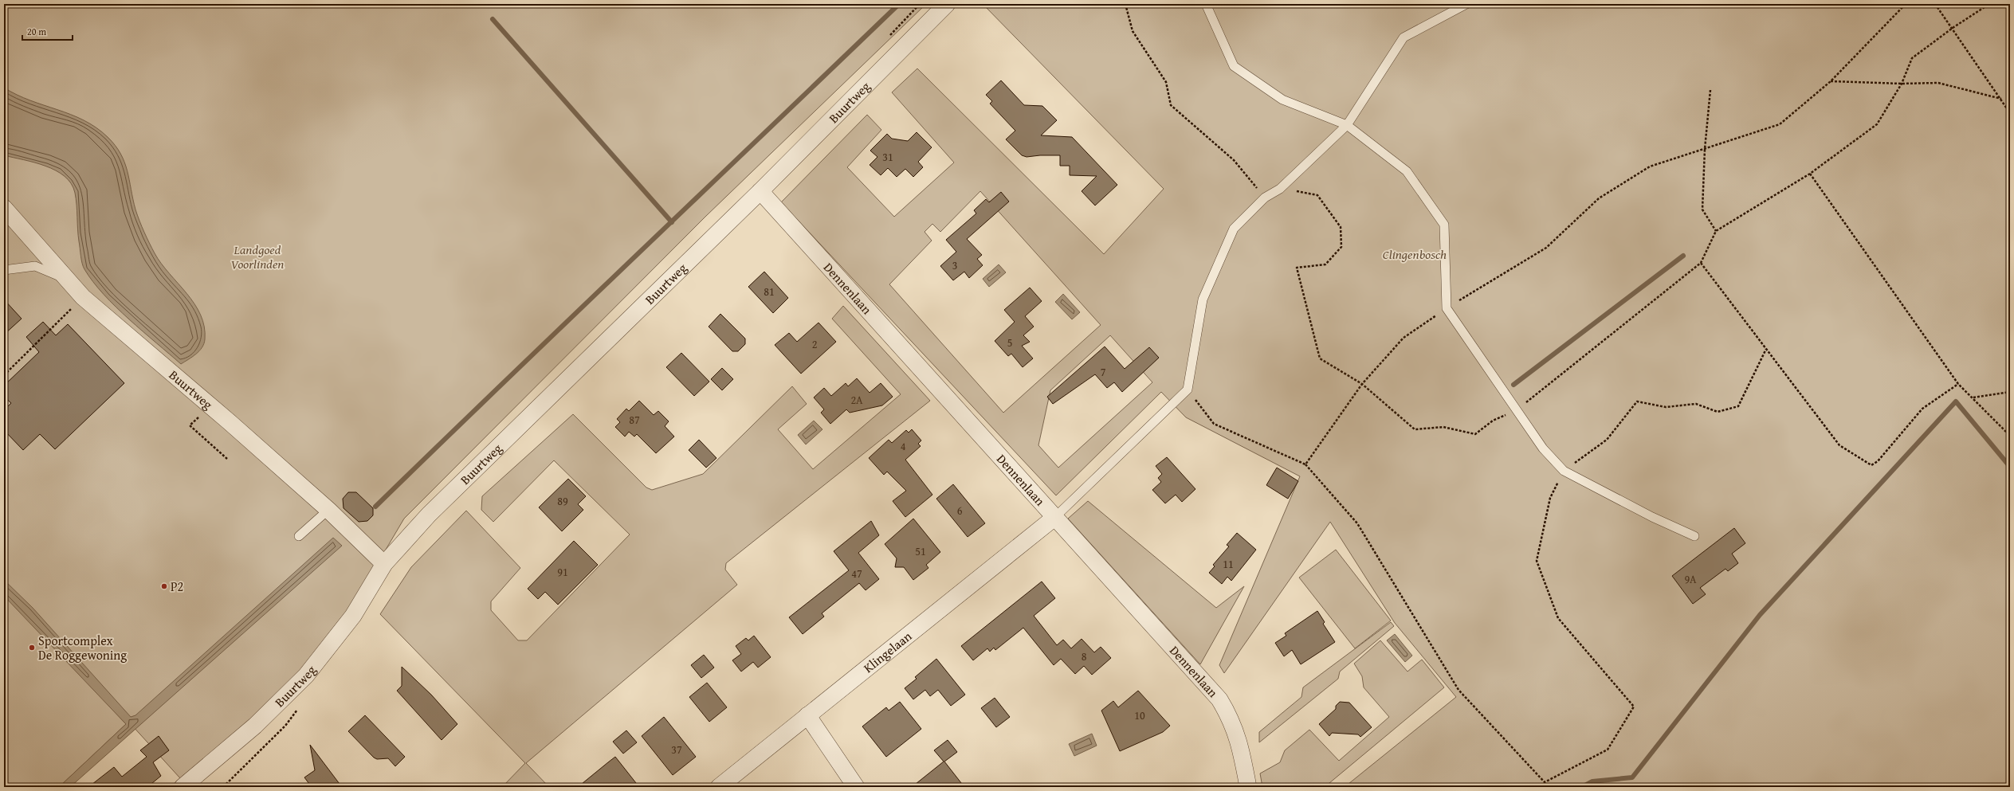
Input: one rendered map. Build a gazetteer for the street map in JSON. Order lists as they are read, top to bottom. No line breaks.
{"streets":{"street":["Buurtweg","Dennenlaan","Klingelaan"]},"crossings":[["Buurtweg","Dennenlaan"],["Dennenlaan","Klingelaan"]],"parks":["Landgoed Voorlinden","Clingenbosch"],"places":["P2","Sportcomplex De Roggewoning"],"house_numbers":["31","3","81","5","2","7","2A","87","4","89","6","51","11","91","47","9A","8","10","37"],"scale_bar":"20 m"}
